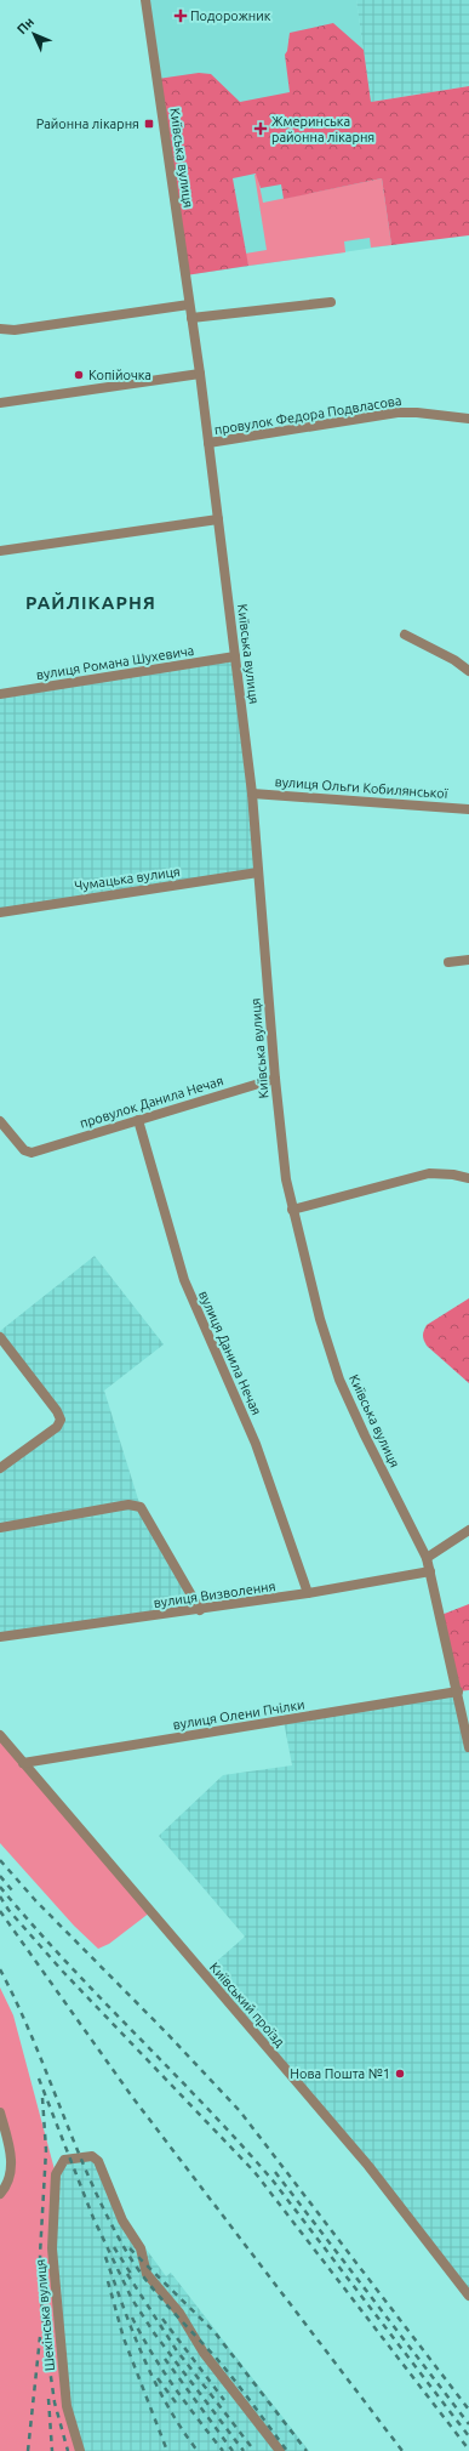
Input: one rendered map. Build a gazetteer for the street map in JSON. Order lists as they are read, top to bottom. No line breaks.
{"streets":{"street":["Київська вулиця","провулок Федора Подвласова","вулиця Романа Шухевича","вулиця Ольги Кобилянської","Чумацька вулиця","провулок Данила Нечая","вулиця Данила Нечая","вулиця Визволення","вулиця Олени Пчілки","Київський проїзд","Шекінська вулиця"]},"crossings":[["Київська вулиця","провулок Федора Подвласова"],["Київська вулиця","вулиця Романа Шухевича"],["Київська вулиця","вулиця Ольги Кобилянської"],["Київська вулиця","Чумацька вулиця"],["Київська вулиця","провулок Данила Нечая"],["Київська вулиця","вулиця Визволення"],["Київська вулиця","вулиця Олени Пчілки"],["провулок Данила Нечая","вулиця Данила Нечая"],["вулиця Данила Нечая","вулиця Визволення"],["вулиця Олени Пчілки","Київський проїзд"]],"districts":["РАЙЛІКАРНЯ"],"places":{"health":["Подорожник","Жмеринська районна лікарня"],"transit":["Районна лікарня"],"other":["Копійочка","Нова Пошта №1"]},"north":"top left"}
